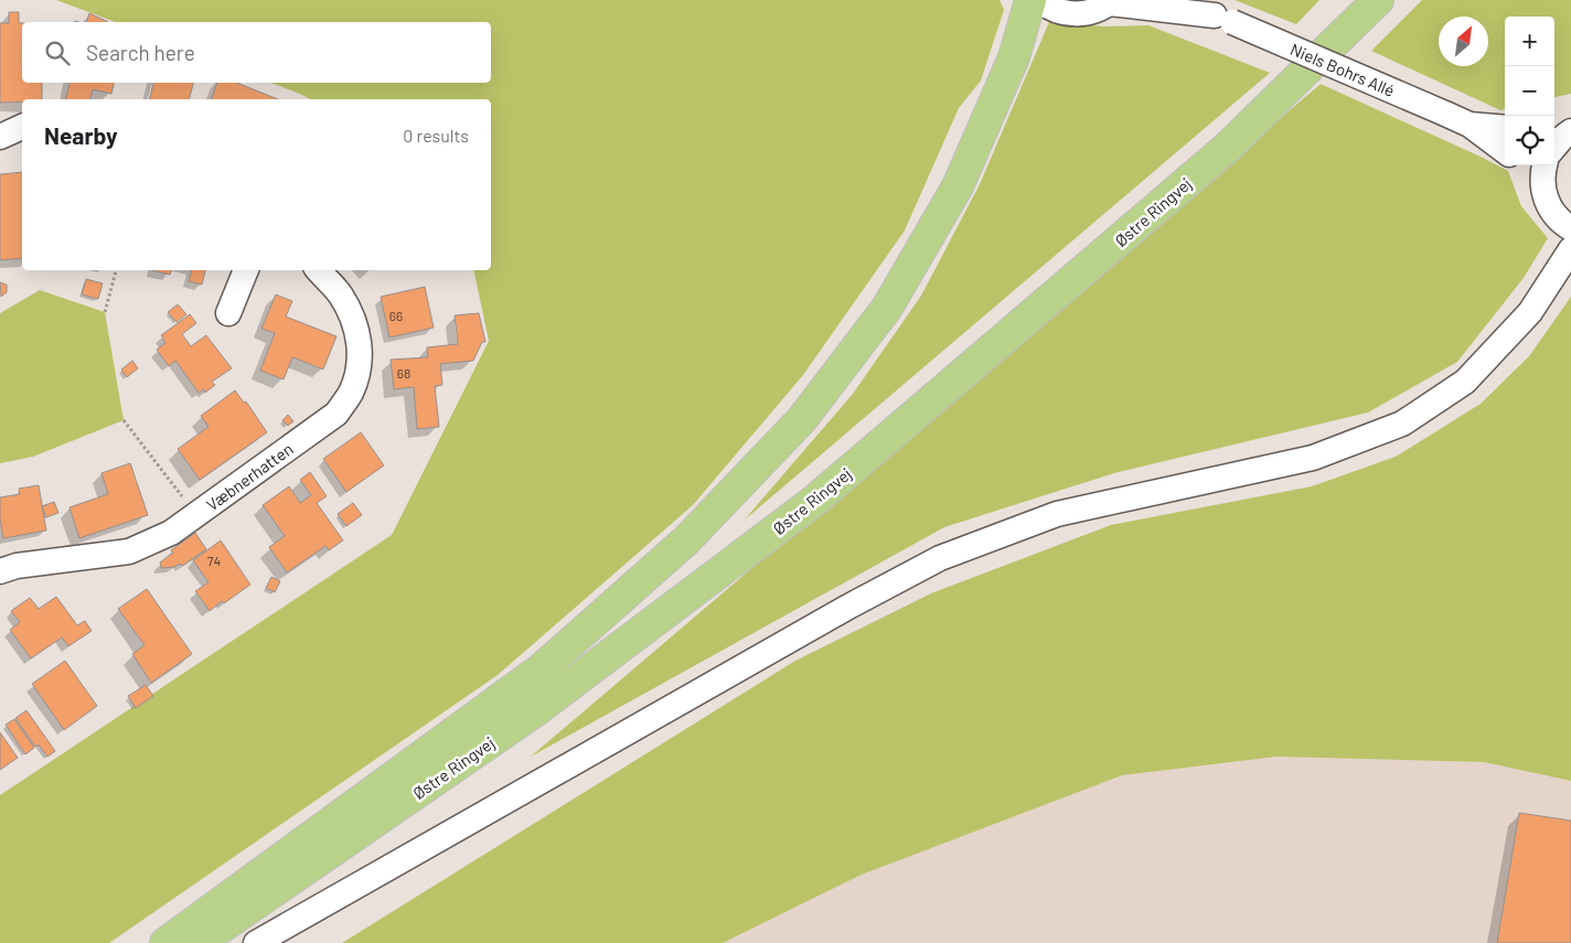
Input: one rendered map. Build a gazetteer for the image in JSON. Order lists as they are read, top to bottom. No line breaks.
{"streets":{"main road":["Østre Ringvej"],"street":["Niels Bohrs Allé","Væbnerhatten"]},"house_numbers":["66","68","74"],"north":"top right","page":{"map_buttons":["+","−"],"search":"Search here","heading":["Nearby","0 results"]}}
